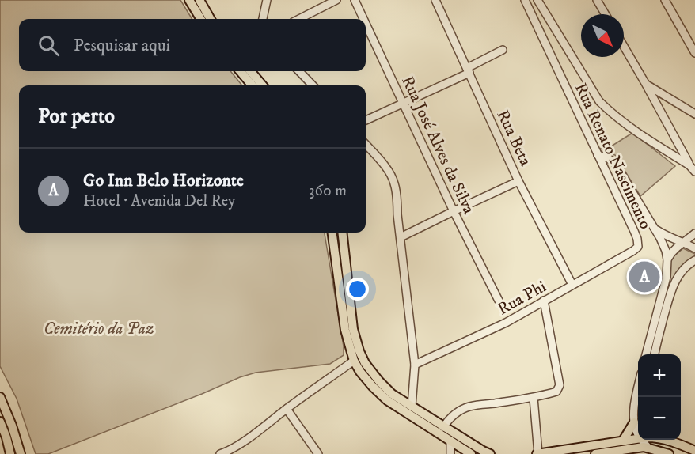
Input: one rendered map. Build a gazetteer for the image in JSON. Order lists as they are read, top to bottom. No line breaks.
{"streets":{"street":["Rua Beta","Rua José Alves da Silva","Rua Renato Nascimento","Rua Phi"]},"crossings":[["Rua Beta","Rua Phi"],["Rua Renato Nascimento","Rua Phi"]],"parks":["Cemitério da Paz"],"north":"bottom right","page":{"search":"Pesquisar aqui","heading":"Por perto","list":[{"mark":"A","name":"Go Inn Belo Horizonte","note":"Hotel · Avenida Del Rey","value":"360 m"}],"pins":"A","map_buttons":["+","−"]}}
